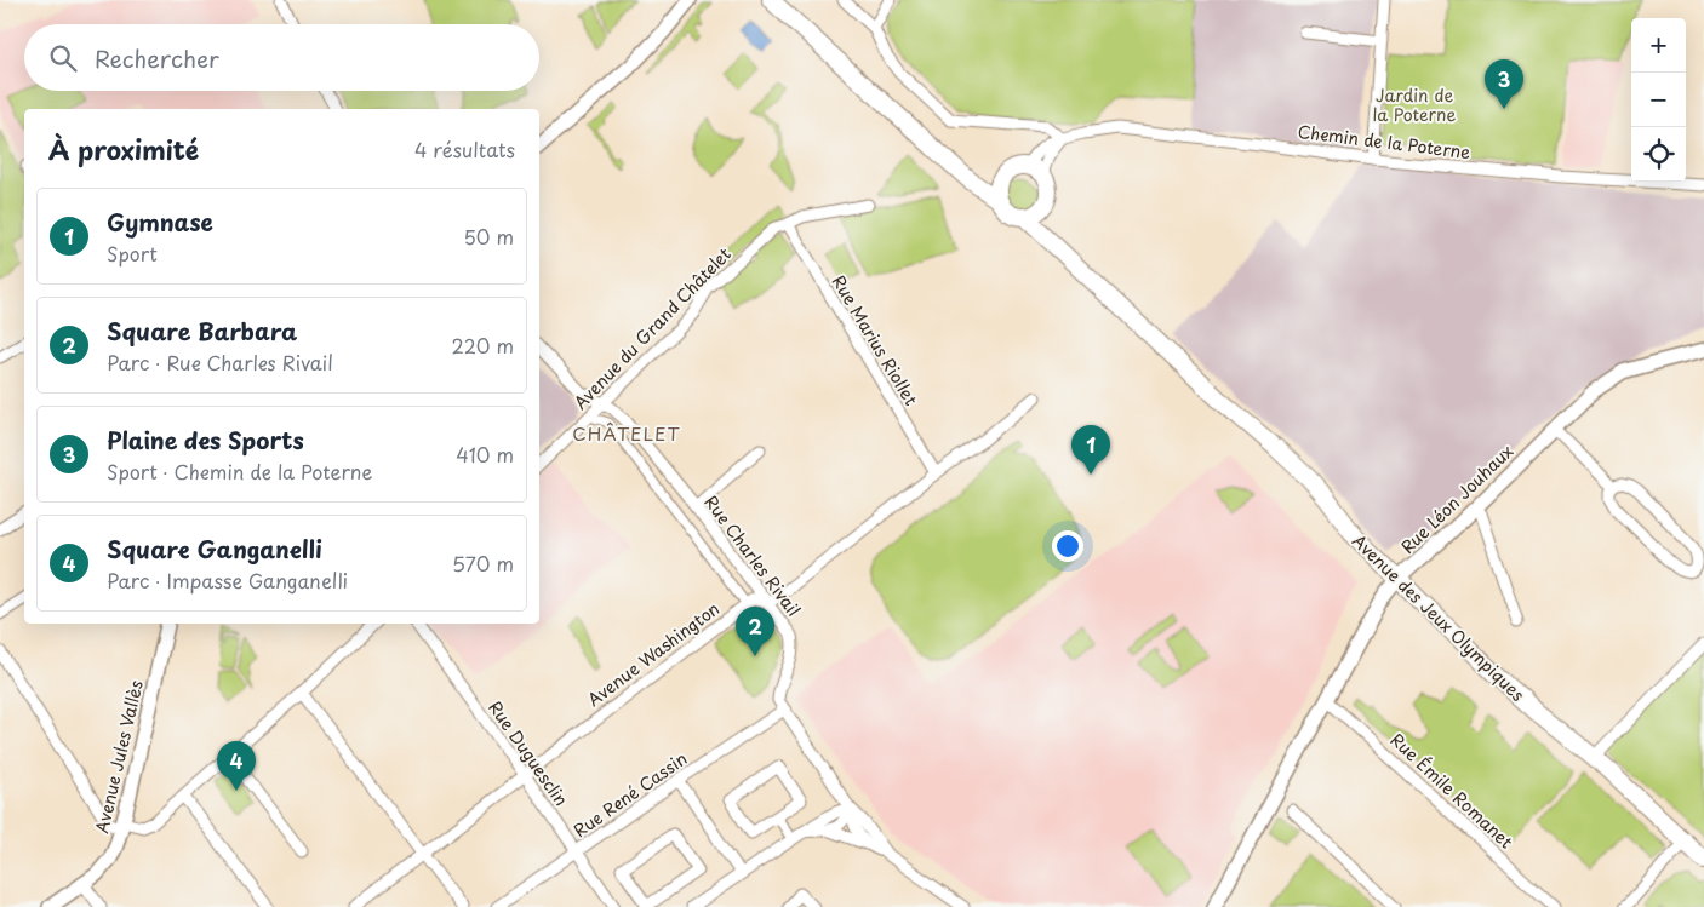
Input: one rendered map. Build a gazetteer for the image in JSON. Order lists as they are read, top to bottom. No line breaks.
{"streets":{"main road":["Avenue des Jeux Olympiques"],"street":["Chemin de la Poterne","Avenue du Grand Châtelet","Rue Marius Riollet","Rue Léon Jouhaux","Rue Charles Rivail","Avenue Washington","Rue Duguesclin","Avenue Jules Vallès","Rue Émile Romanet","Rue René Cassin"]},"crossings":[["Chemin de la Poterne","Avenue des Jeux Olympiques"],["Avenue du Grand Châtelet","Rue Marius Riollet"],["Avenue du Grand Châtelet","Rue Charles Rivail"],["Rue Léon Jouhaux","Avenue des Jeux Olympiques"],["Rue Léon Jouhaux","Rue Émile Romanet"],["Rue Charles Rivail","Rue René Cassin"],["Avenue Washington","Rue Duguesclin"],["Rue Duguesclin","Rue René Cassin"]],"districts":["CHÂTELET"],"parks":["Jardin de la Poterne"],"page":{"map_buttons":["+","−"],"search":"Rechercher","pins":["3","1","2","4"],"heading":["À proximité","4 résultats"],"list":[{"mark":"1","name":"Gymnase","note":"Sport","value":"50 m"},{"mark":"2","name":"Square Barbara","note":"Parc · Rue Charles Rivail","value":"220 m"},{"mark":"3","name":"Plaine des Sports","note":"Sport · Chemin de la Poterne","value":"410 m"},{"mark":"4","name":"Square Ganganelli","note":"Parc · Impasse Ganganelli","value":"570 m"}]}}
